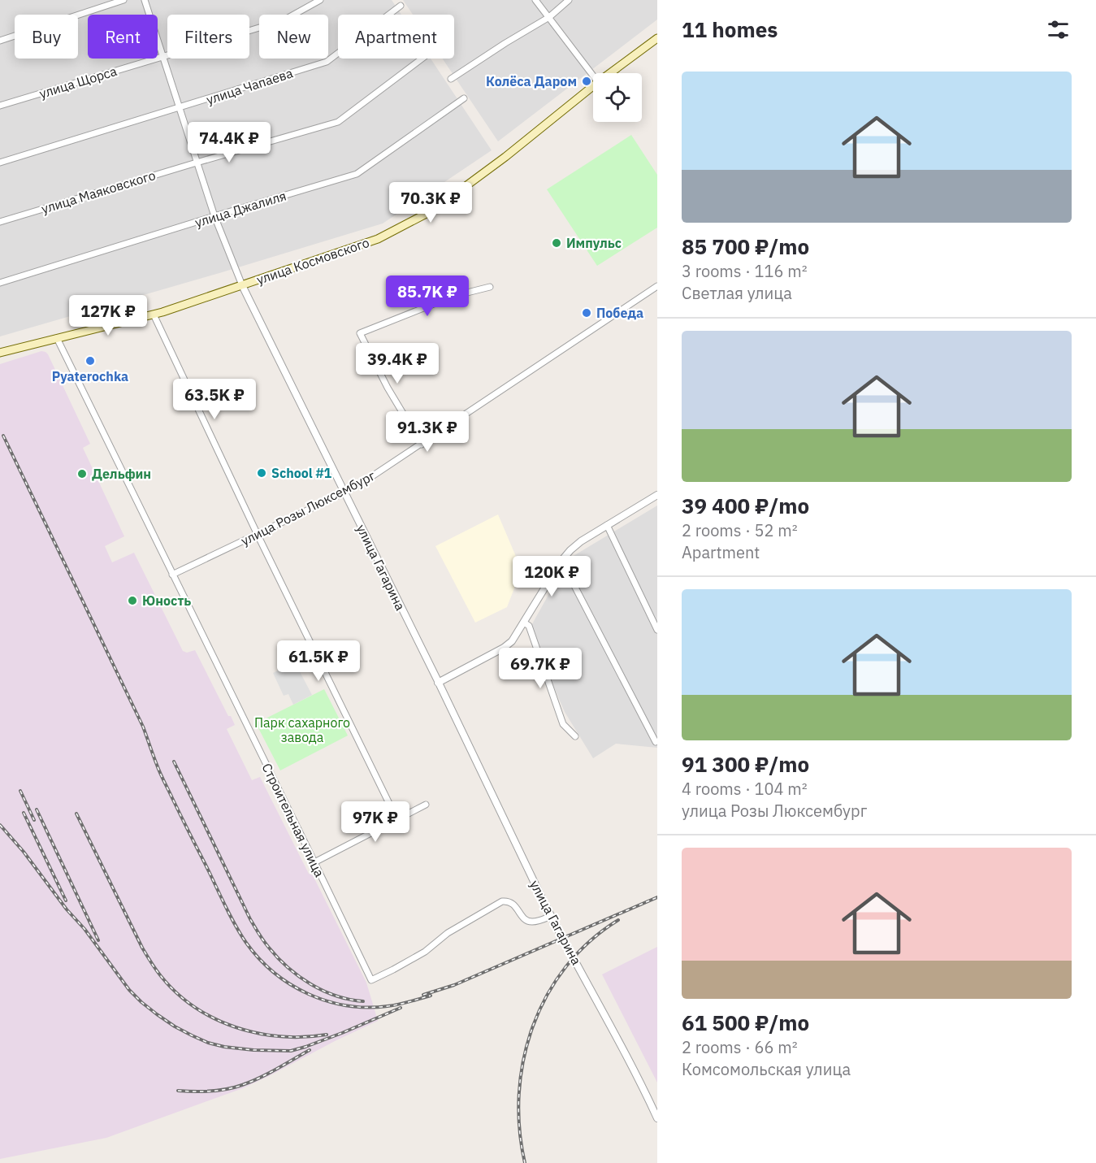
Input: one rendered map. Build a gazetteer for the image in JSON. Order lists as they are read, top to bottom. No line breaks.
{"streets":{"main road":["улица Космовского"],"street":["улица Щорса","улица Чапаева","улица Маяковского","улица Джалиля","улица Розы Люксембург","улица Гагарина","Строительная улица"]},"crossings":[["улица Щорса","улица Гагарина"],["улица Чапаева","улица Гагарина"],["улица Маяковского","улица Гагарина"],["улица Джалиля","улица Гагарина"],["улица Космовского","улица Гагарина"],["улица Космовского","Строительная улица"],["улица Розы Люксембург","улица Гагарина"],["улица Розы Люксембург","Строительная улица"],["улица Гагарина","Строительная улица"]],"parks":["Парк сахарного завода"],"places":["Колёса Даром","Импульс","Победа","Pyaterochka","School #1","Дельфин","Юность"],"page":{"heading":"11 homes","chip":["Buy","Rent","Filters","New","Apartment"],"list":[{"name":"85 700 ₽/mo","note":"3 rooms · 116 m² · Светлая улица"},{"name":"39 400 ₽/mo","note":"2 rooms · 52 m² · Apartment"},{"name":"91 300 ₽/mo","note":"4 rooms · 104 m² · улица Розы Люксембург"},{"name":"61 500 ₽/mo","note":"2 rooms · 66 m² · Комсомольская улица"}],"price":["74.4K ₽","70.3K ₽","85.7K ₽","127K ₽","39.4K ₽","63.5K ₽","91.3K ₽","120K ₽","61.5K ₽","69.7K ₽","97K ₽"]}}
